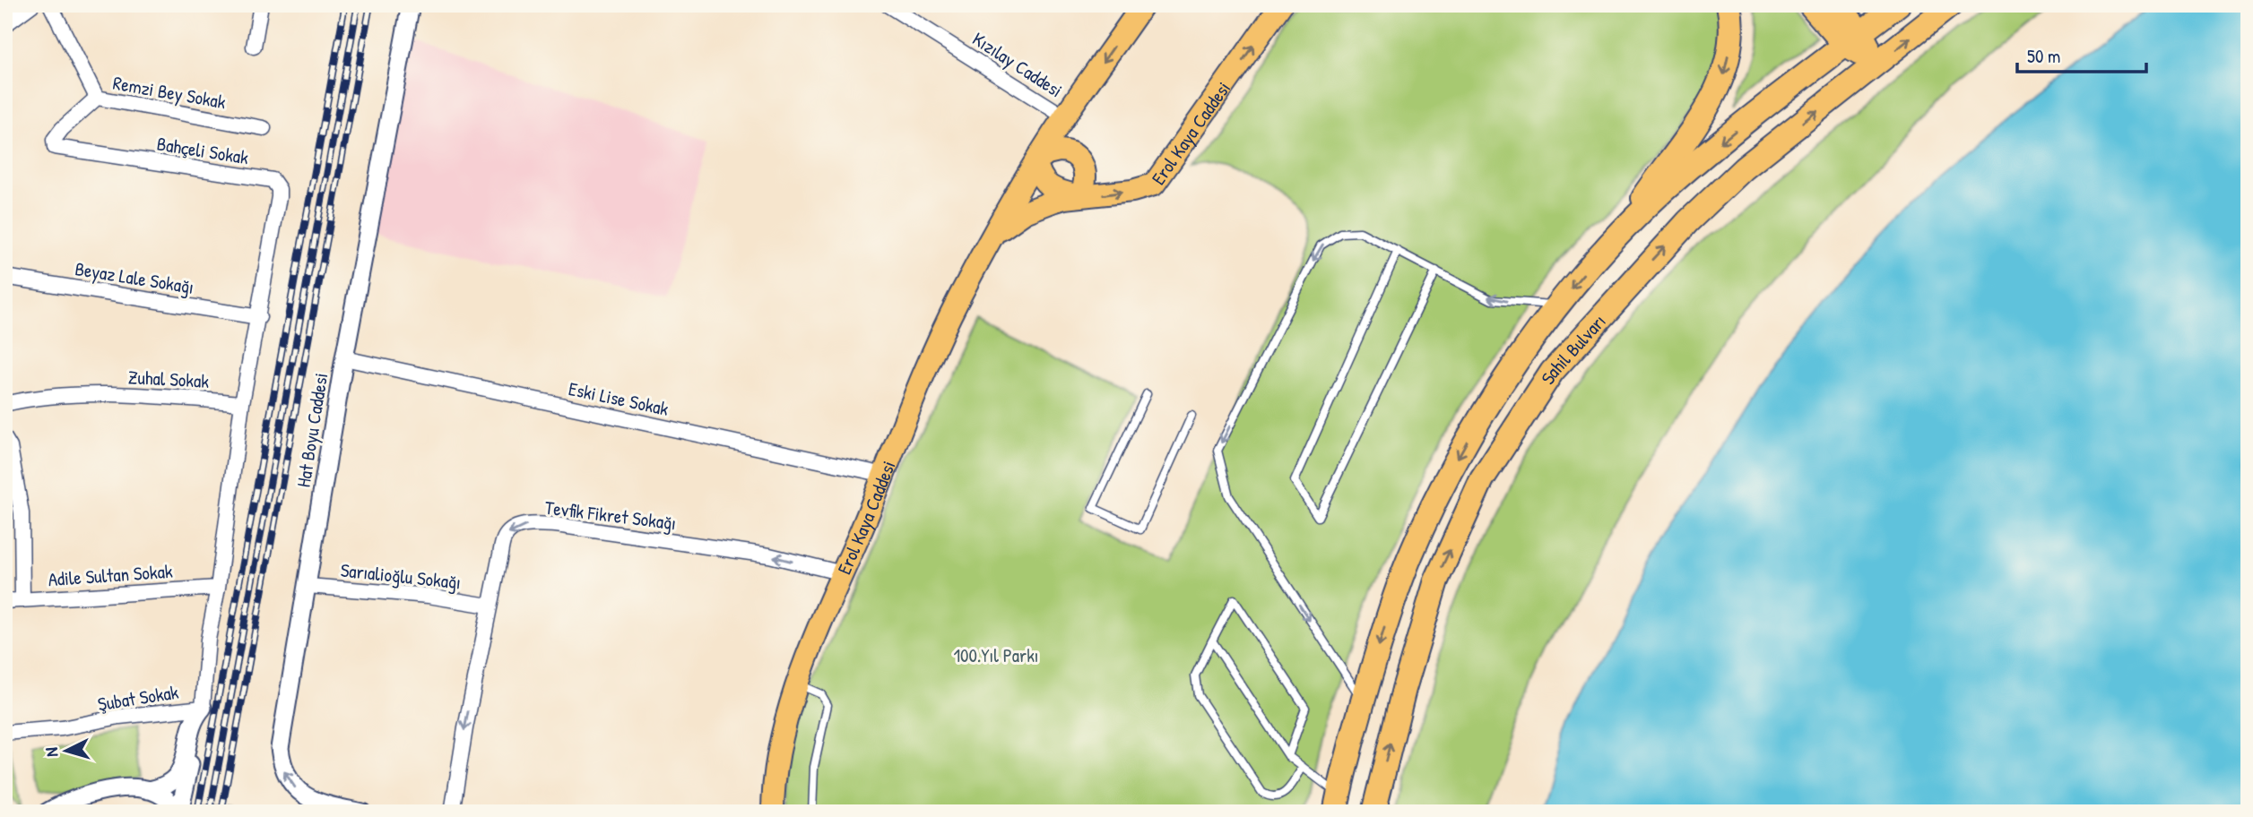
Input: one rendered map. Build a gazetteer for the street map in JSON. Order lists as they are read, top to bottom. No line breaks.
{"streets":{"highway":["Sahil Bulvarı"],"main road":["Erol Kaya Caddesi"],"street":["Kızılay Caddesi","Remzi Bey Sokak","Bahçeli Sokak","Beyaz Lale Sokağı","Zuhal Sokak","Eski Lise Sokak","Hat Boyu Caddesi","Tevfik Fikret Sokağı","Adile Sultan Sokak","Sarıalioğlu Sokağı","Şubat Sokak"]},"crossings":[["Kızılay Caddesi","Erol Kaya Caddesi"],["Remzi Bey Sokak","Bahçeli Sokak"],["Erol Kaya Caddesi","Eski Lise Sokak"],["Erol Kaya Caddesi","Tevfik Fikret Sokağı"],["Bahçeli Sokak","Beyaz Lale Sokağı"],["Eski Lise Sokak","Hat Boyu Caddesi"],["Hat Boyu Caddesi","Sarıalioğlu Sokağı"],["Tevfik Fikret Sokağı","Sarıalioğlu Sokağı"]],"parks":["100.Yıl Parkı"],"scale_bar":"50 m","north":"left"}
